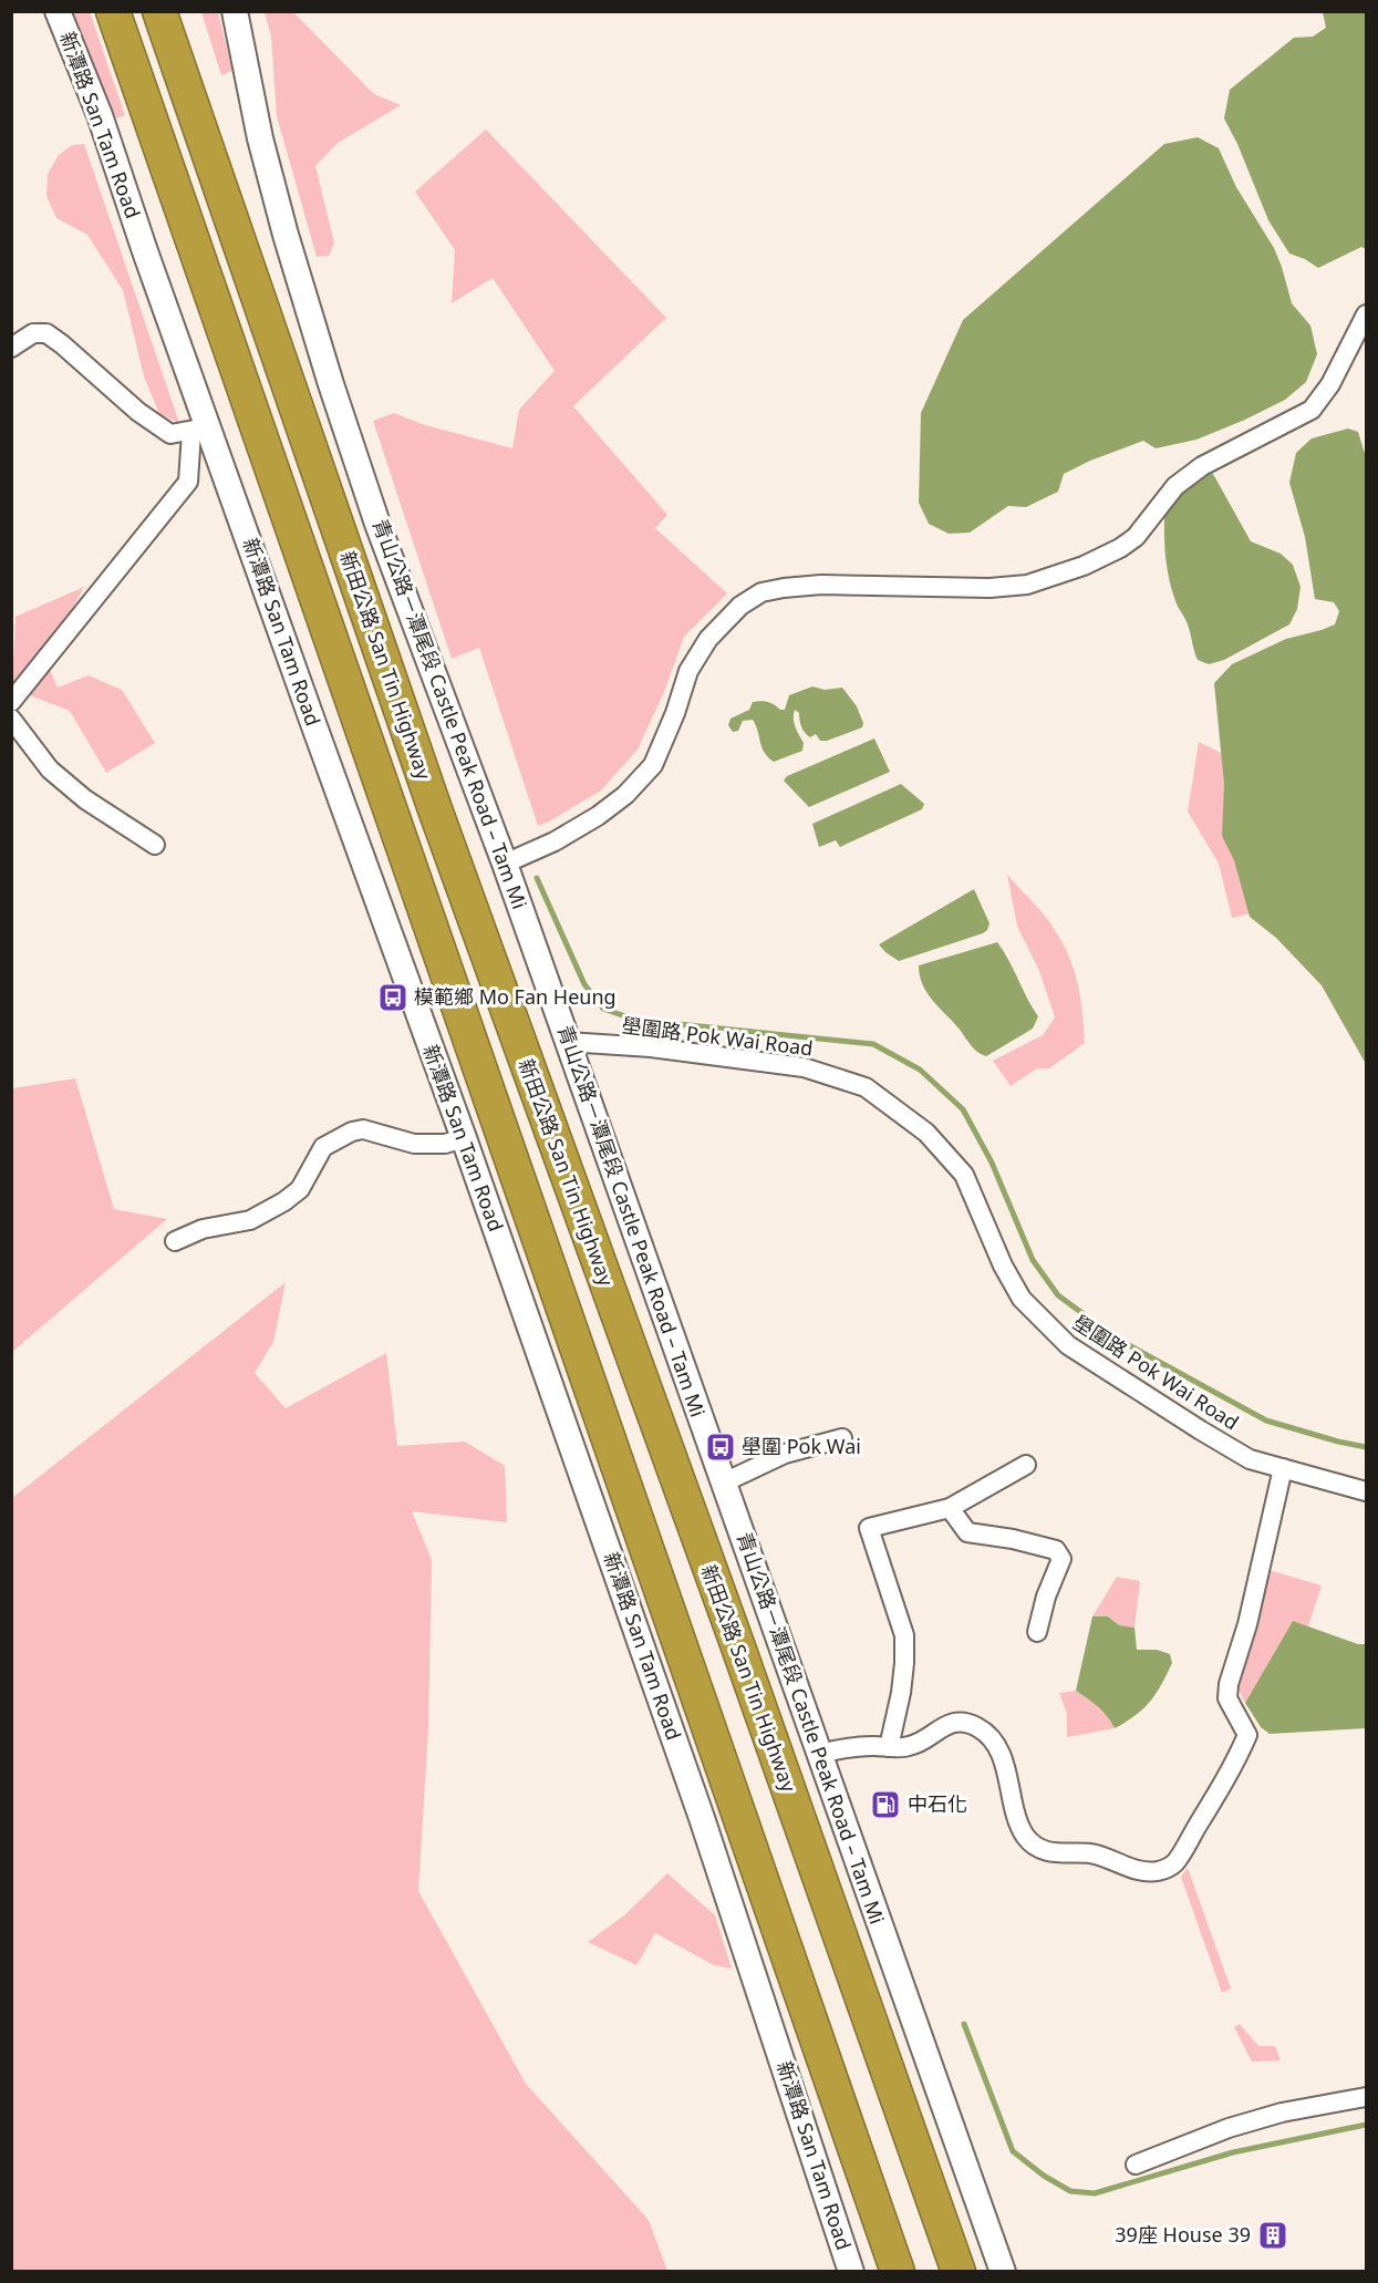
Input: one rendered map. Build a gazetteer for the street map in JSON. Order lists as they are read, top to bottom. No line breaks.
{"streets":{"highway":["新田公路 San Tin Highway"],"street":["新潭路 San Tam Road","青山公路－潭尾段 Castle Peak Road – Tam Mi","壆圍路 Pok Wai Road"]},"crossings":[["青山公路－潭尾段 Castle Peak Road – Tam Mi","壆圍路 Pok Wai Road"]],"places":{"bus stop":["模範鄉 Mo Fan Heung","壆圍 Pok Wai"],"fuel station":["中石化"],"building":["39座 House 39"]}}
